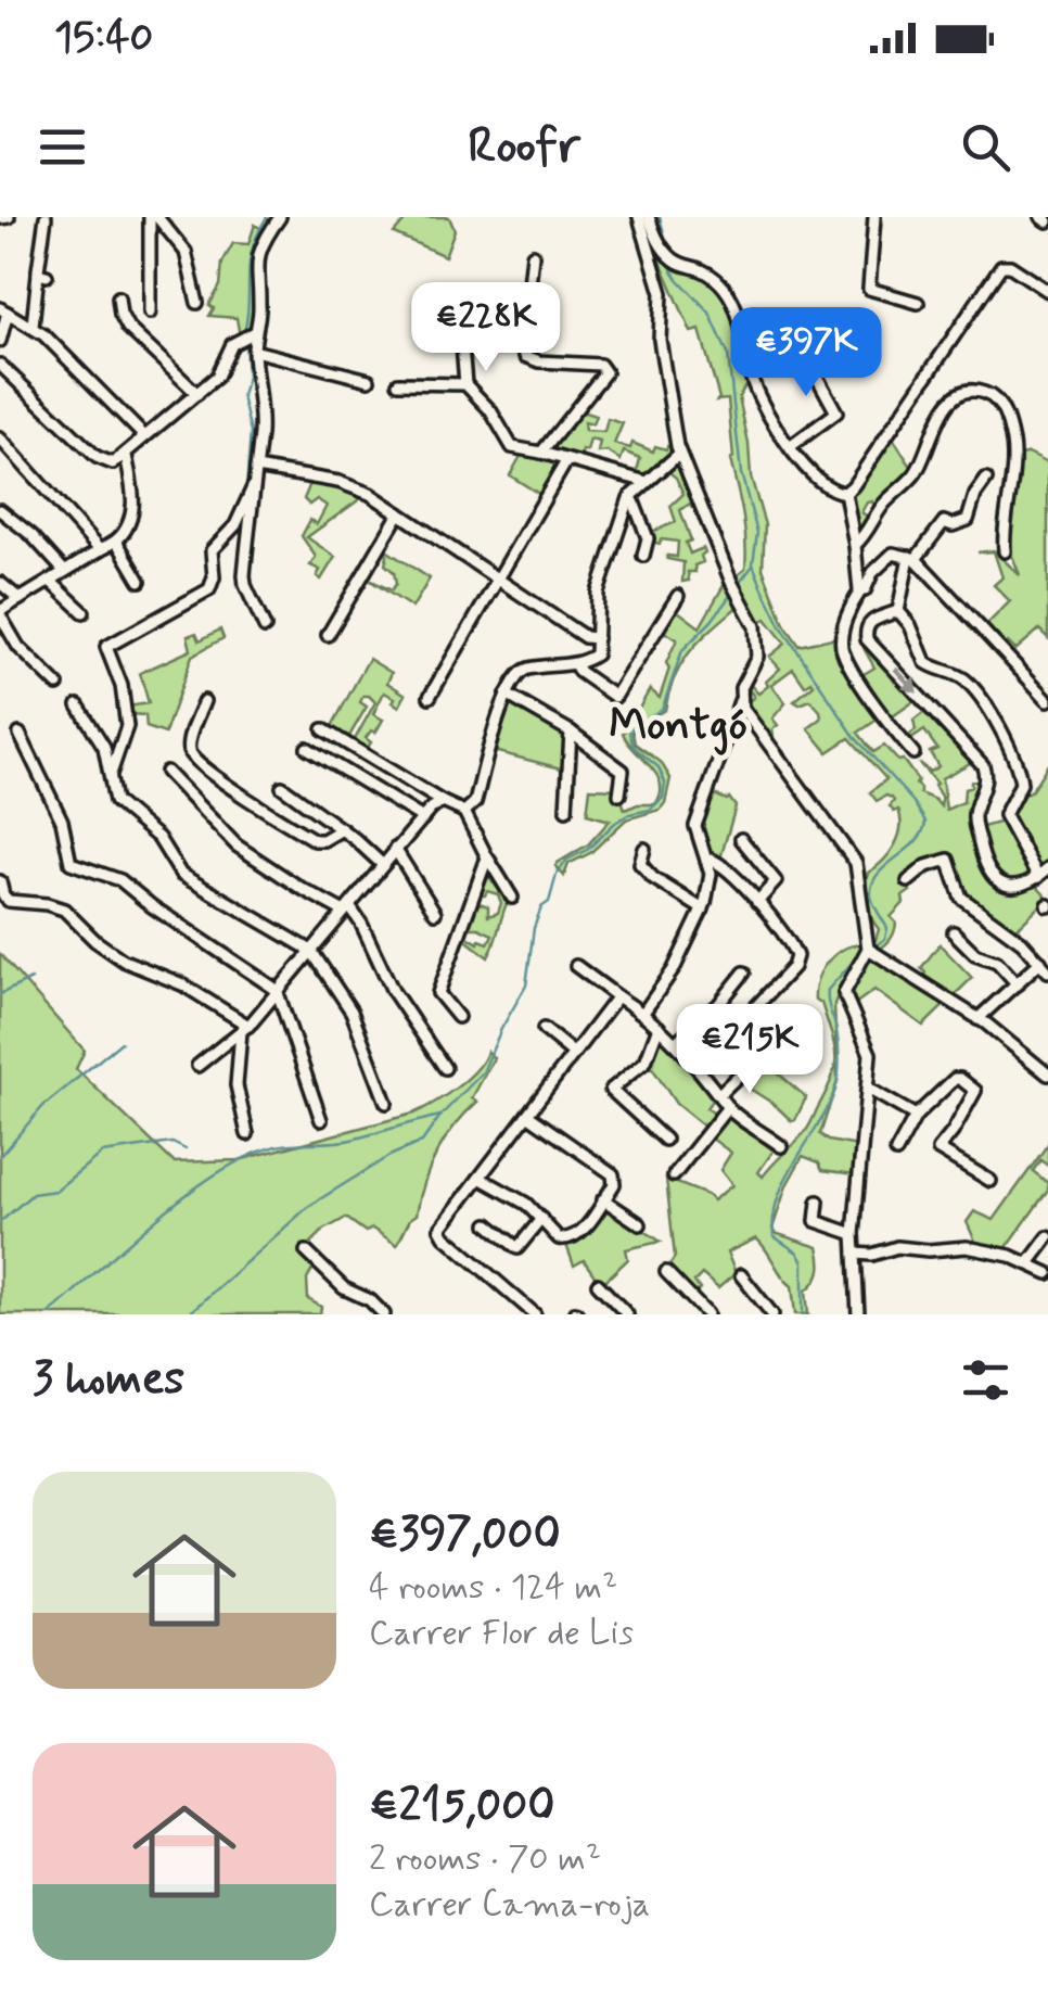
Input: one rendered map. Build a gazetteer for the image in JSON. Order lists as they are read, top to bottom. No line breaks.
{"districts":["Montgó"],"page":{"status":"15:40","header":"Roofr","price":["€228K","€397K","€215K"],"heading":"3 homes","list":[{"name":"€397,000","note":"4 rooms · 124 m² · Carrer Flor de Lis"},{"name":"€215,000","note":"2 rooms · 70 m² · Carrer Cama-roja"}]}}
